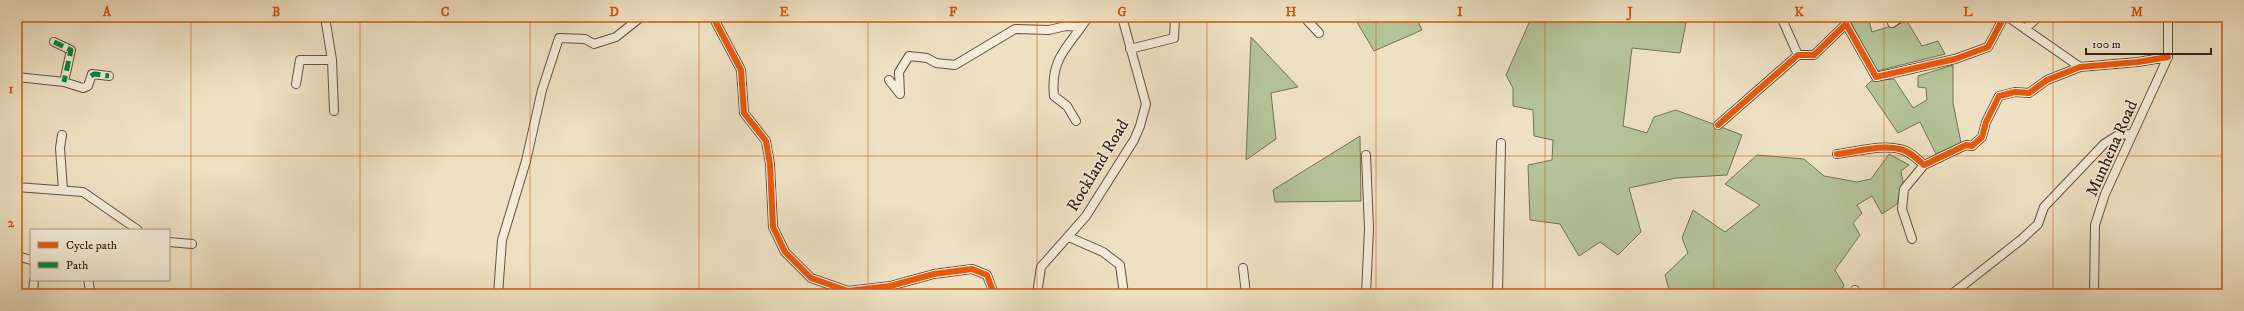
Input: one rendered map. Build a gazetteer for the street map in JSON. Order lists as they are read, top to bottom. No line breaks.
{"streets":{"street":["Munhena Road","Rockland Road"]},"legend":["Cycle path","Path"],"scale_bar":"100 m","grid":{"columns":["A","B","C","D","E","F","G","H","I","J","K","L","M"],"rows":["1","2"]}}
